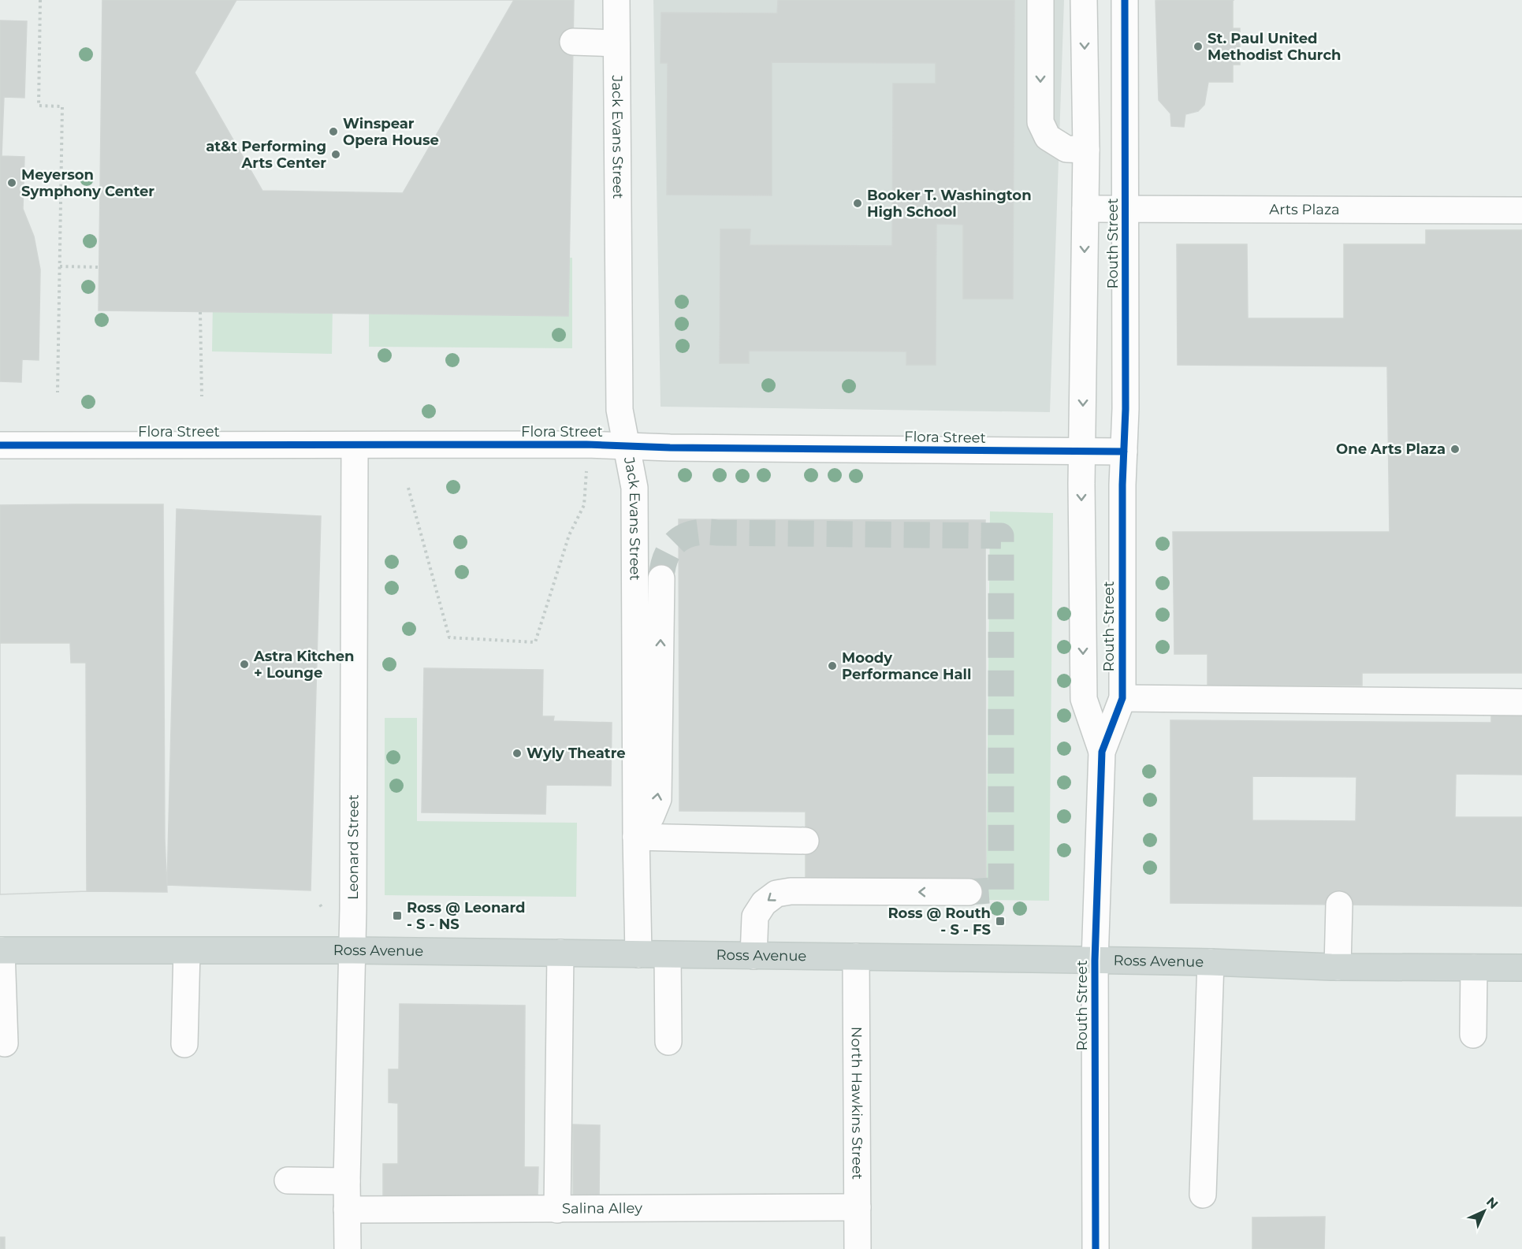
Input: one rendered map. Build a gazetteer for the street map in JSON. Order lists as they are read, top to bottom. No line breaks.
{"streets":{"main road":["Ross Avenue"],"street":["Jack Evans Street","Arts Plaza","Routh Street","Flora Street","Leonard Street","North Hawkins Street","Salina Alley"]},"crossings":[["Jack Evans Street","Flora Street"],["Jack Evans Street","Ross Avenue"],["Arts Plaza","Routh Street"],["Routh Street","Flora Street"],["Routh Street","Ross Avenue"],["Flora Street","Leonard Street"],["Leonard Street","Ross Avenue"],["Leonard Street","Salina Alley"],["Ross Avenue","North Hawkins Street"],["North Hawkins Street","Salina Alley"]],"places":{"other":["St. Paul United Methodist Church","Winspear Opera House","at&t Performing Arts Center","Meyerson Symphony Center","Booker T. Washington High School","One Arts Plaza","Astra Kitchen + Lounge","Moody Performance Hall","Wyly Theatre"],"transit":["Ross @ Leonard - S - NS","Ross @ Routh - S - FS"]},"north":"top right"}
